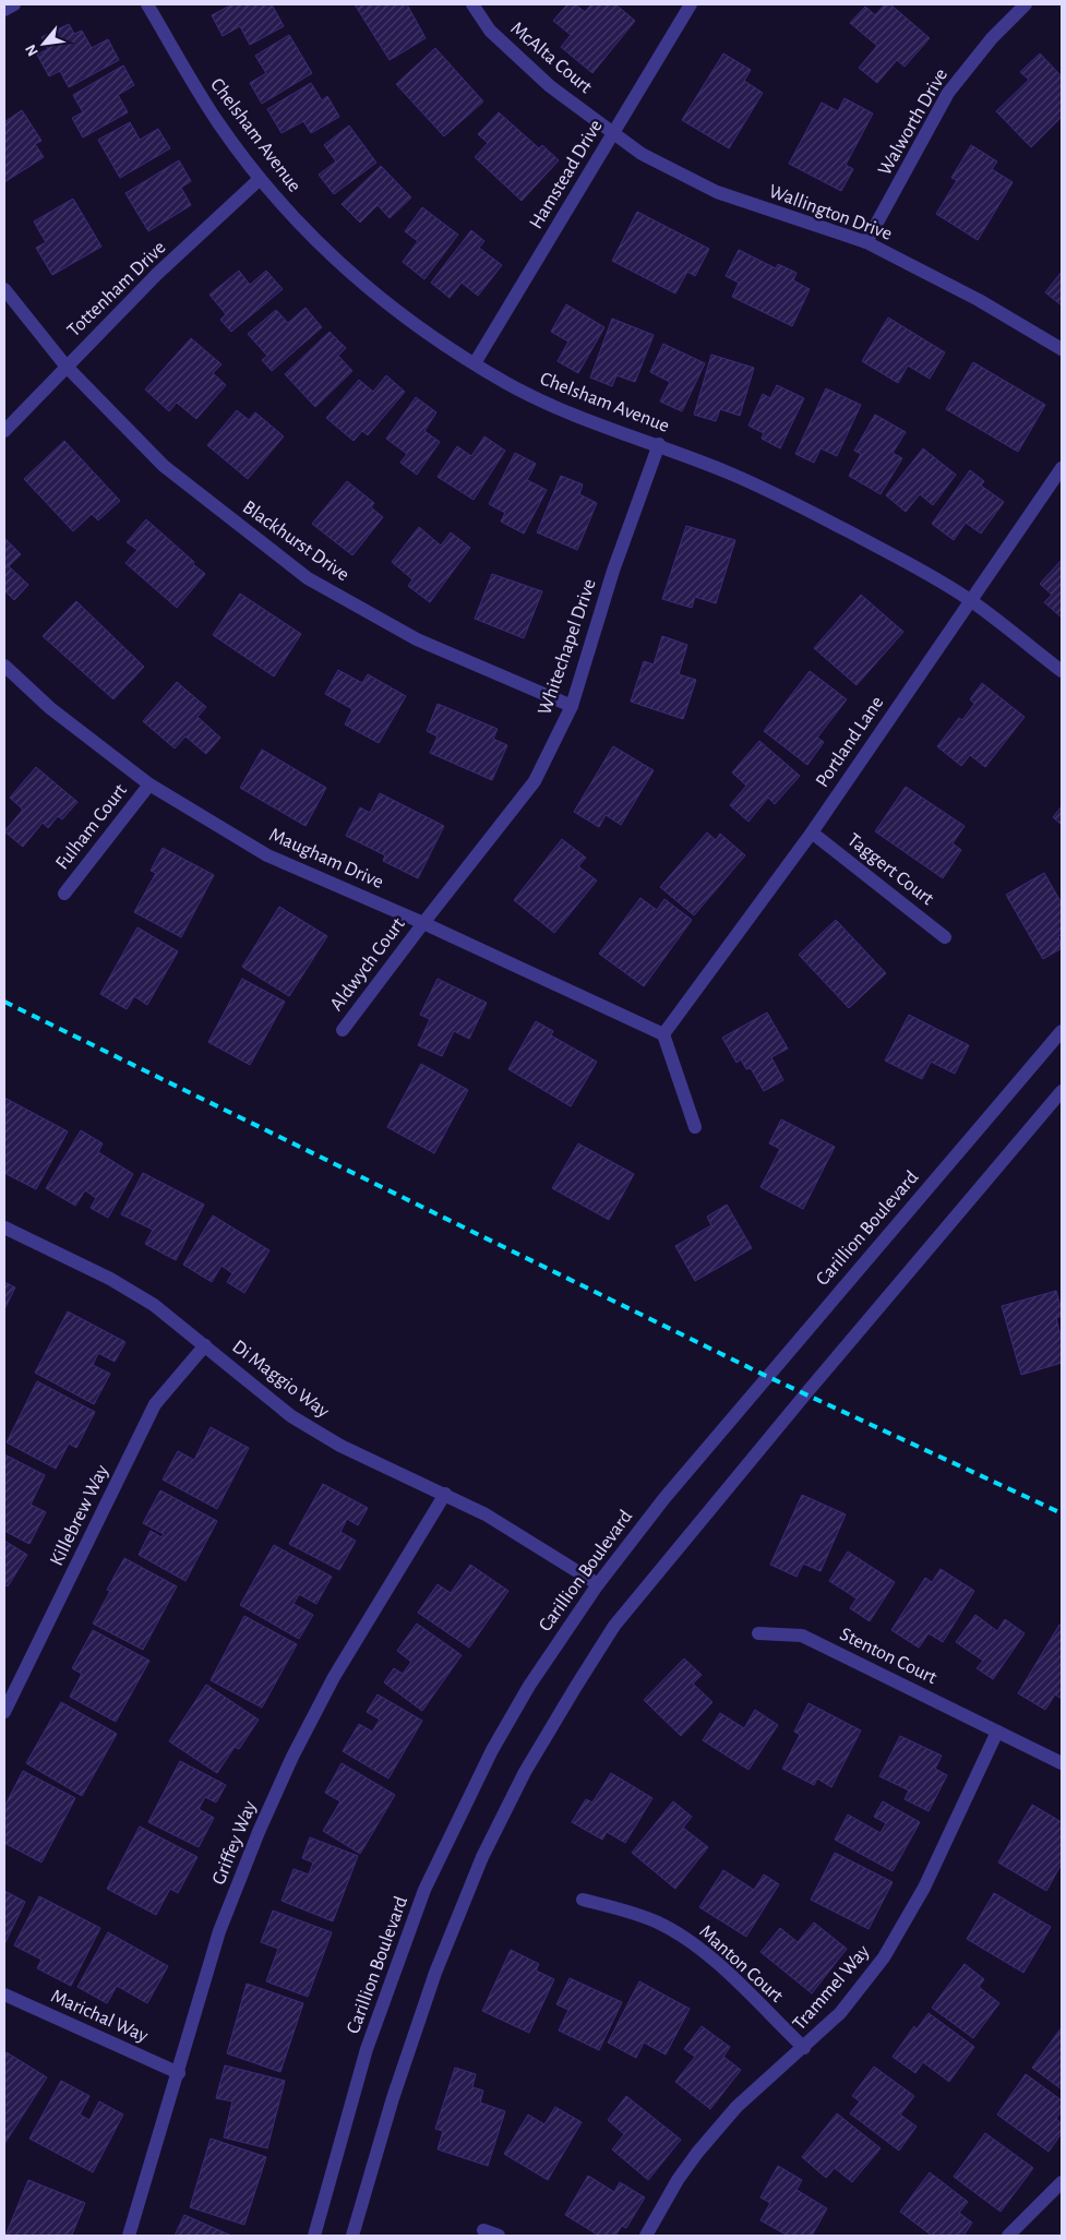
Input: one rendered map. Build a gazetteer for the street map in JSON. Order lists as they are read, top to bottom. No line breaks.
{"streets":{"street":["McAlta Court","Walworth Drive","Chelsham Avenue","Hamstead Drive","Wallington Drive","Tottenham Drive","Blackhurst Drive","Whitechapel Drive","Portland Lane","Fulham Court","Maugham Drive","Taggert Court","Aldwych Court","Carillion Boulevard","Di Maggio Way","Killebrew Way","Stenton Court","Griffey Way","Manton Court","Trammel Way","Marichal Way"]},"crossings":[["McAlta Court","Hamstead Drive"],["McAlta Court","Wallington Drive"],["Walworth Drive","Wallington Drive"],["Chelsham Avenue","Hamstead Drive"],["Chelsham Avenue","Tottenham Drive"],["Chelsham Avenue","Whitechapel Drive"],["Chelsham Avenue","Portland Lane"],["Hamstead Drive","Wallington Drive"],["Tottenham Drive","Blackhurst Drive"],["Blackhurst Drive","Whitechapel Drive"],["Whitechapel Drive","Maugham Drive"],["Whitechapel Drive","Aldwych Court"],["Portland Lane","Maugham Drive"],["Portland Lane","Taggert Court"],["Fulham Court","Maugham Drive"],["Maugham Drive","Aldwych Court"],["Carillion Boulevard","Di Maggio Way"],["Di Maggio Way","Killebrew Way"],["Di Maggio Way","Griffey Way"],["Stenton Court","Trammel Way"],["Griffey Way","Marichal Way"],["Manton Court","Trammel Way"]],"north":"bottom left"}
